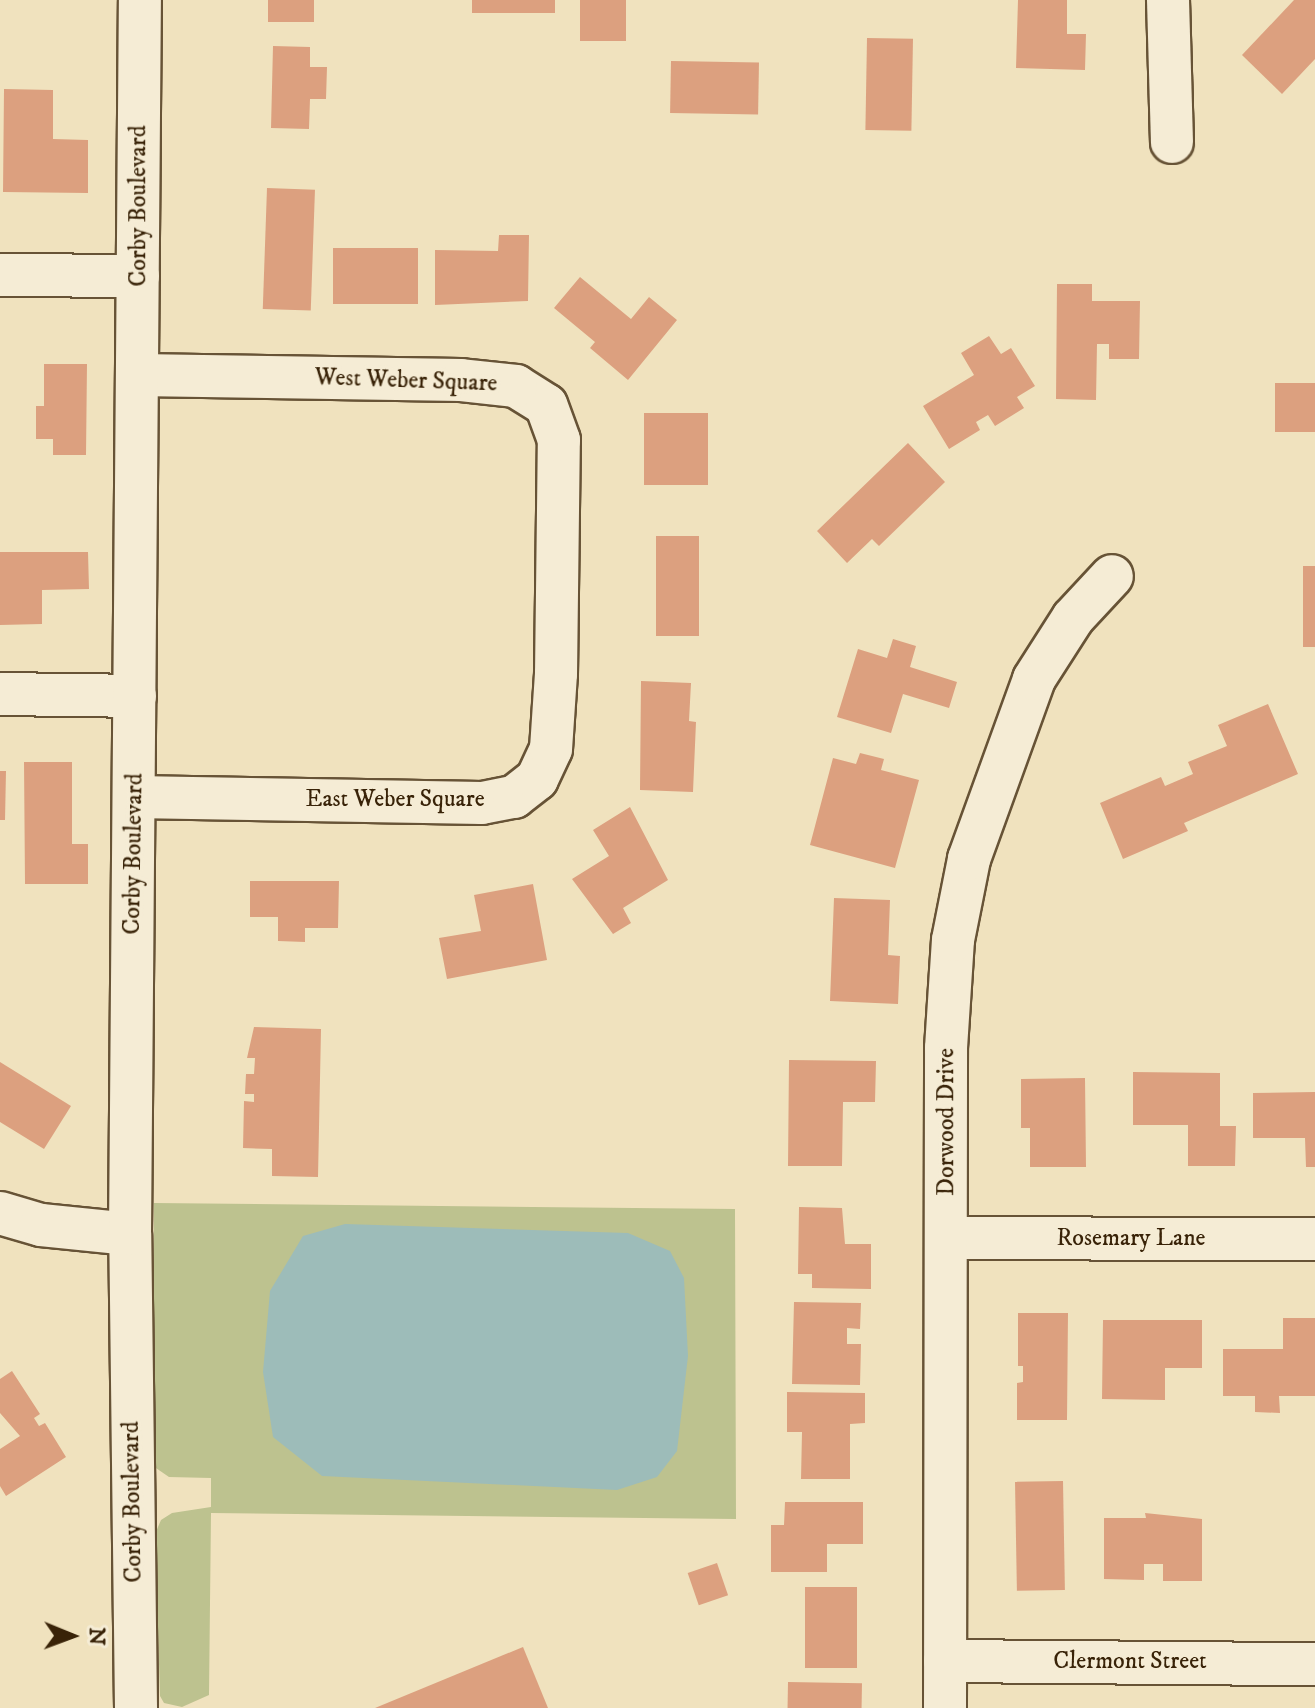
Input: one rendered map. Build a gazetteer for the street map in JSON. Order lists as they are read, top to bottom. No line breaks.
{"streets":{"street":["Corby Boulevard","West Weber Square","East Weber Square","Dorwood Drive","Rosemary Lane","Clermont Street"]},"crossings":[["Corby Boulevard","West Weber Square"],["Corby Boulevard","East Weber Square"],["West Weber Square","East Weber Square"],["Dorwood Drive","Rosemary Lane"],["Dorwood Drive","Clermont Street"]],"north":"right"}
